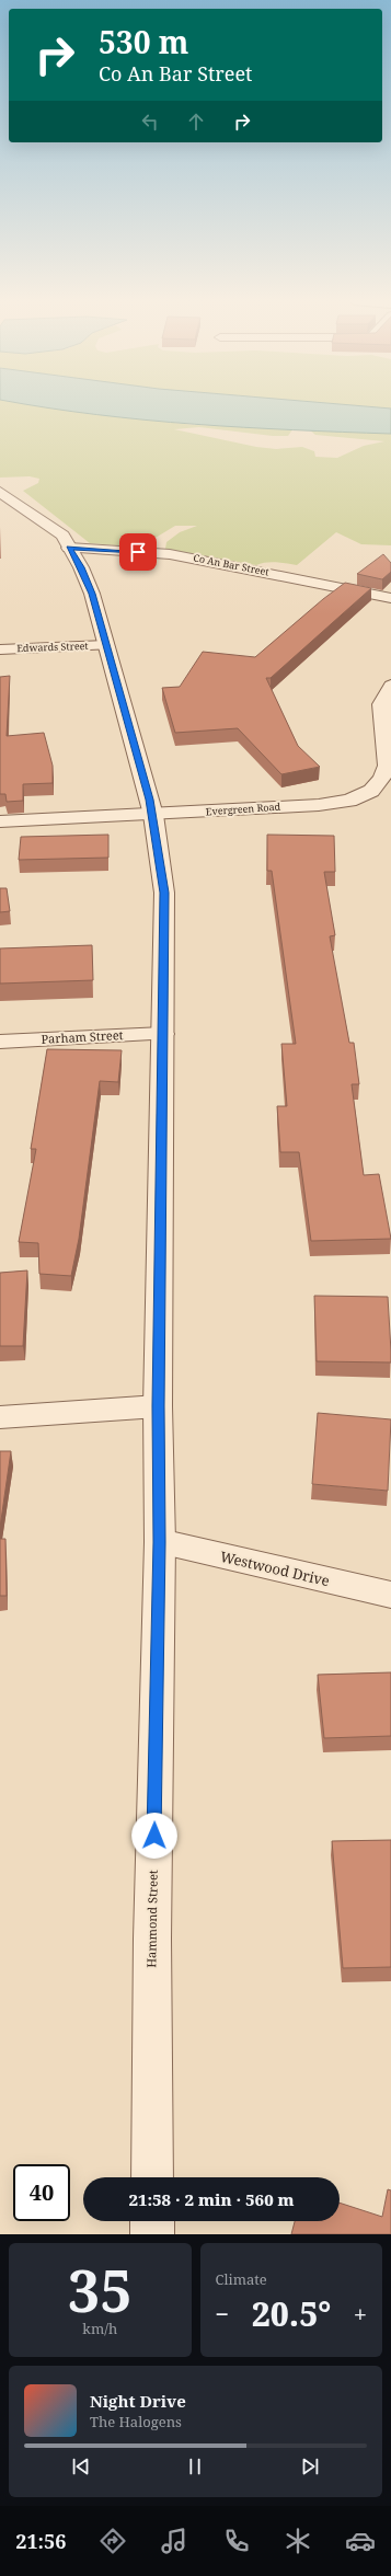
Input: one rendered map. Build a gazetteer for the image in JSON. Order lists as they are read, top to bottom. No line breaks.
{"streets":{"street":["Co An Bar Street","Edwards Street","Evergreen Road","Parham Street","Westwood Drive","Hammond Street"]},"crossings":[["Co An Bar Street","Hammond Street"],["Edwards Street","Hammond Street"],["Evergreen Road","Hammond Street"],["Parham Street","Hammond Street"],["Westwood Drive","Hammond Street"]],"page":{"turn":["530 m","Co An Bar Street"],"limit":"40","trip":"21:58 · 2 min · 560 m","tile":[["35","km/h"],"Climate"],"heat":["−","20.5°","+"],"song":["Night Drive","The Halogens"],"tabs":"21:56"}}
